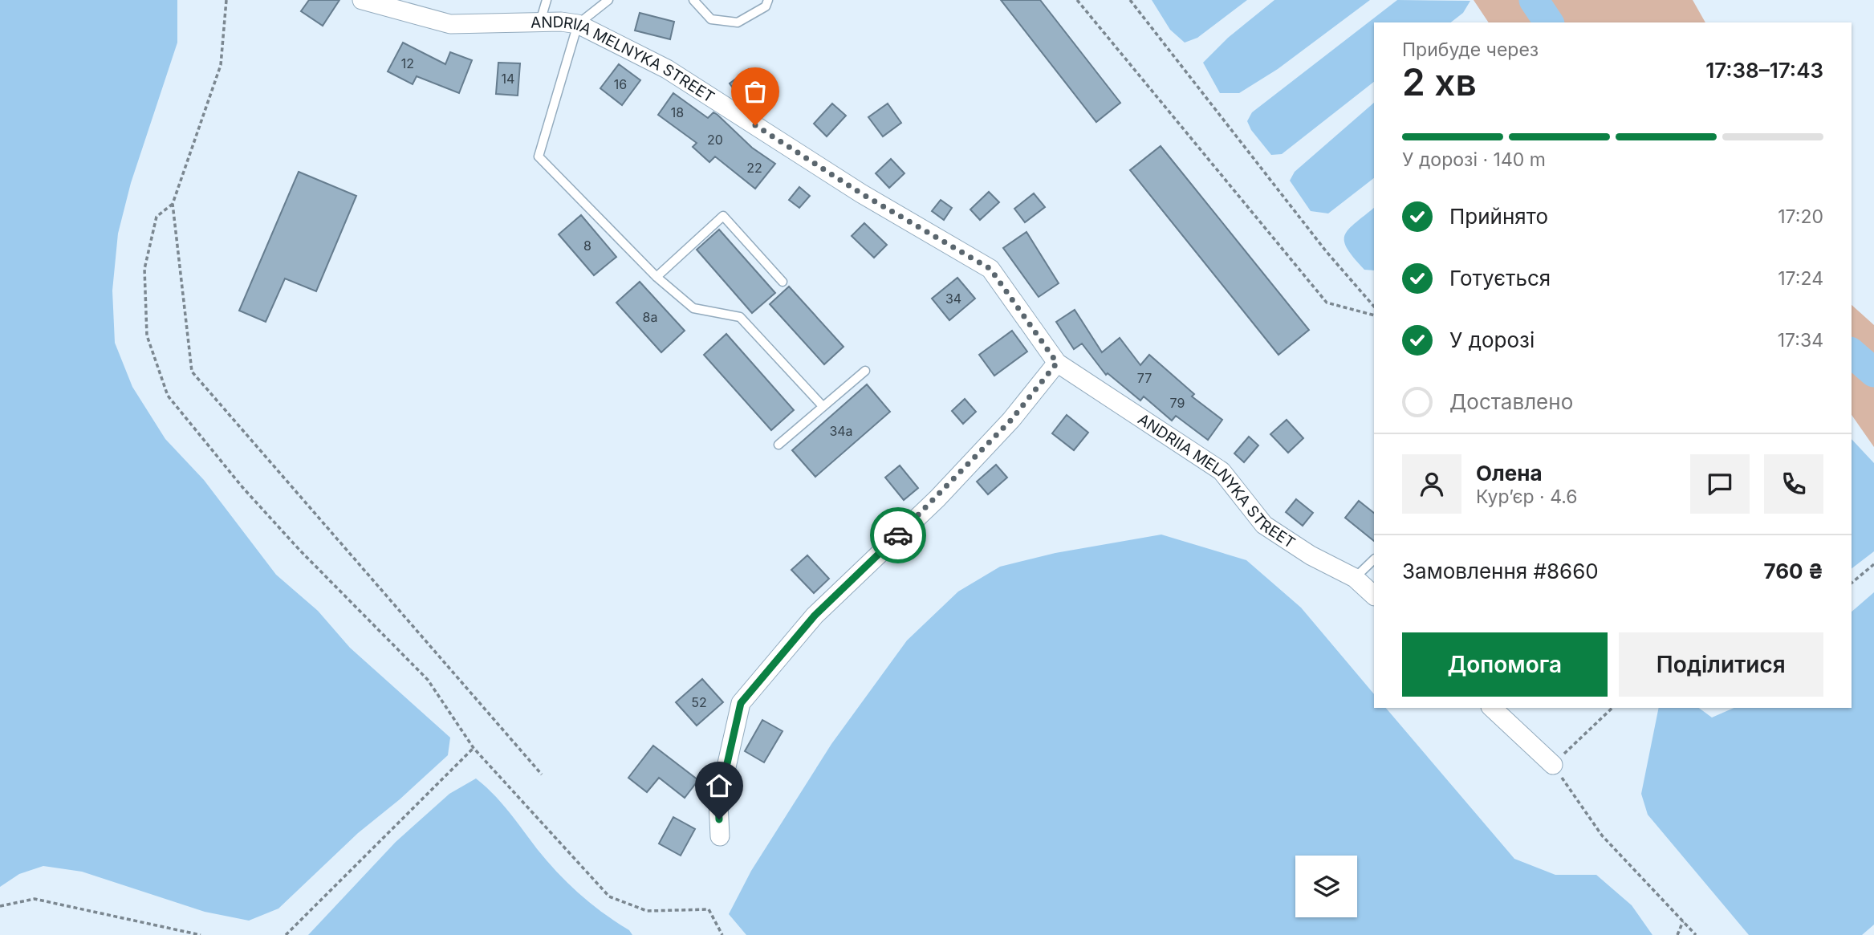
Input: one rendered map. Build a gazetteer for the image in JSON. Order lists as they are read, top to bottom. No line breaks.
{"streets":{"street":["ANDRIIA MELNYKA STREET"]},"house_numbers":["12","14","16","18","20","22","8","34","8а","77","79","34а","52"],"page":{"heading":["2 хв","Прибуде через","17:38–17:43"],"panel":["Олена","Кур’єр · 4.6","Замовлення #8660","760 ₴"],"bar":"У дорозі · 140 m","list":[["Прийнято","17:20"],["Готується","17:24"],["У дорозі","17:34"],"Доставлено"],"buttons":["Допомога","Поділитися"]}}
